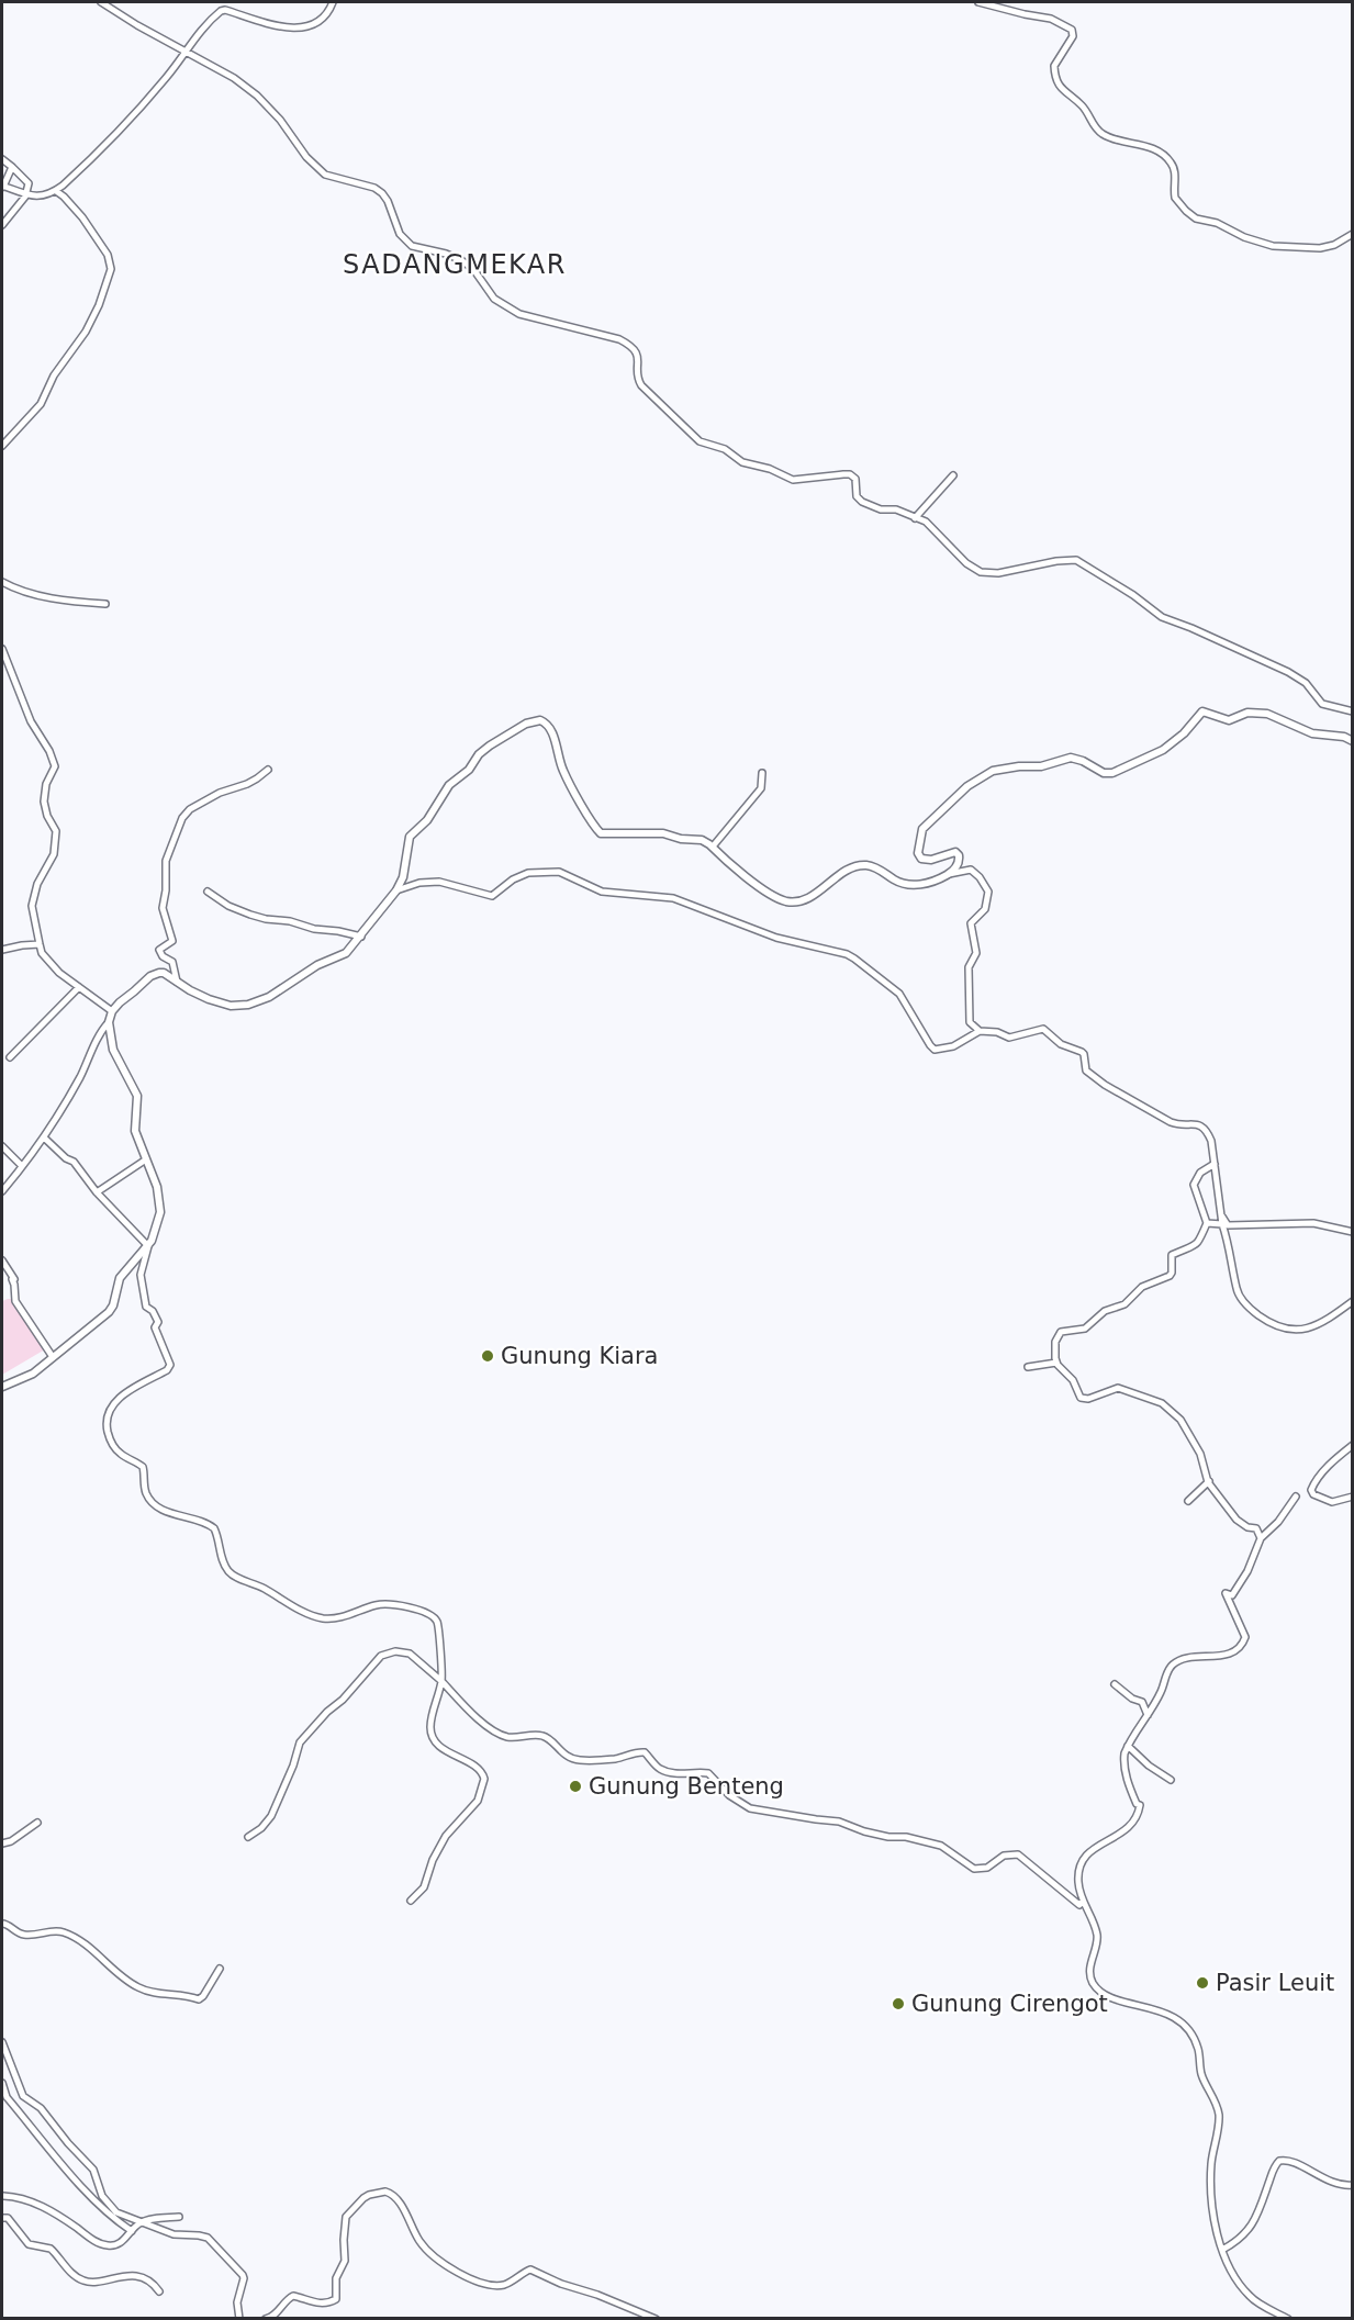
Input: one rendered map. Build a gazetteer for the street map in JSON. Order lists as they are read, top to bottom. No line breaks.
{"districts":["SADANGMEKAR"],"places":["Gunung Kiara","Gunung Benteng","Pasir Leuit","Gunung Cirengot"]}
